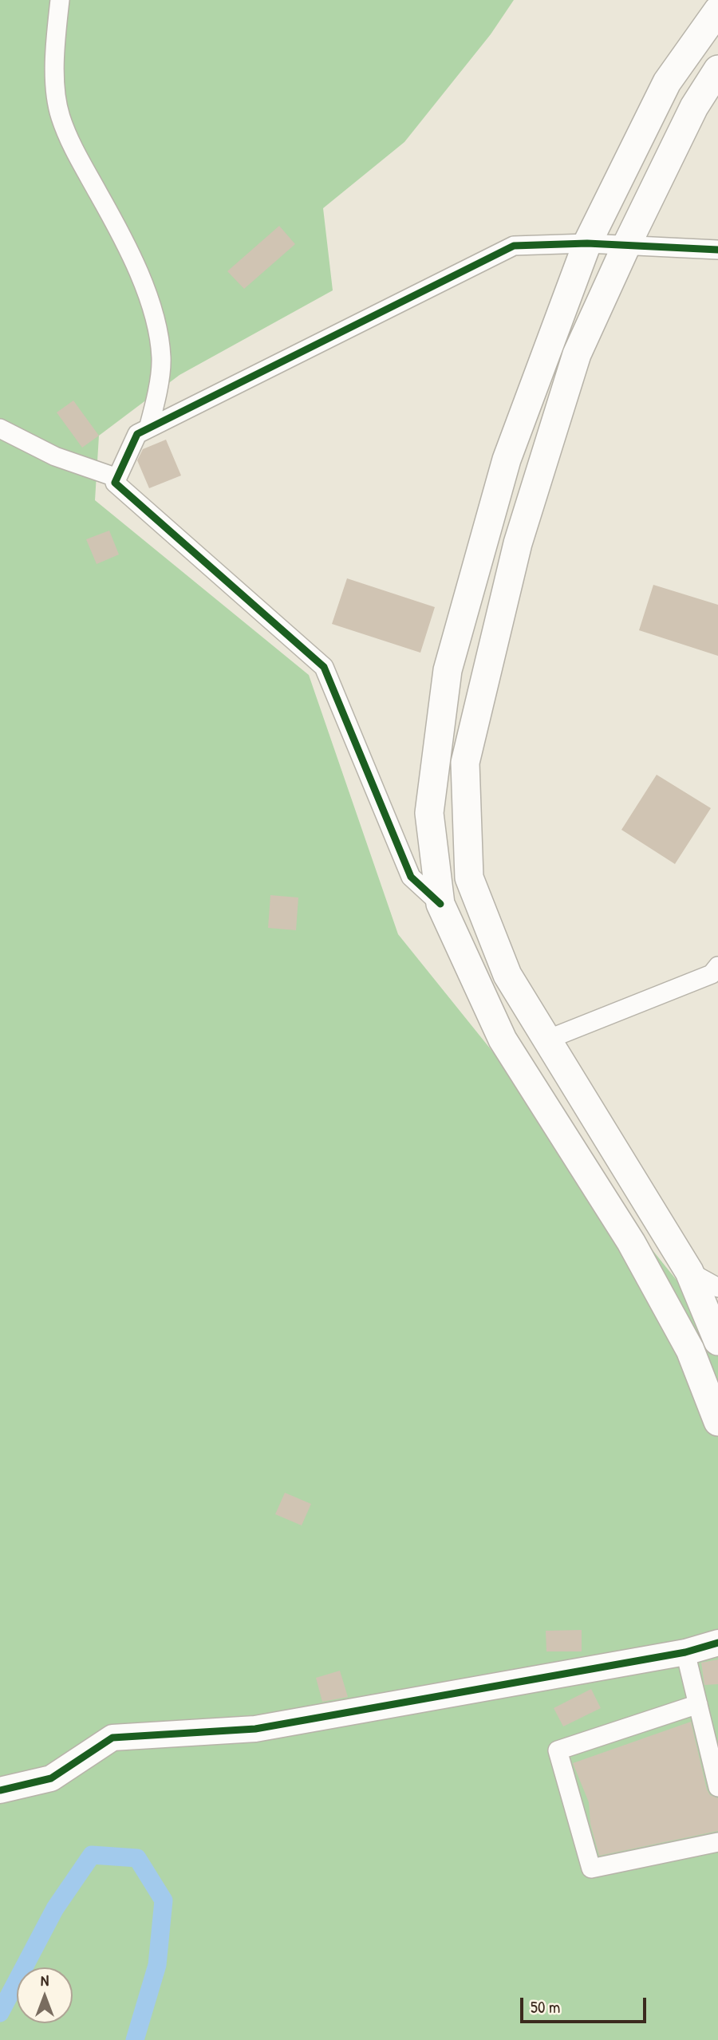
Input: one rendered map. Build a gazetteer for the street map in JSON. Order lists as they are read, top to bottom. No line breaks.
{"scale_bar":"50 m","north":"top"}
